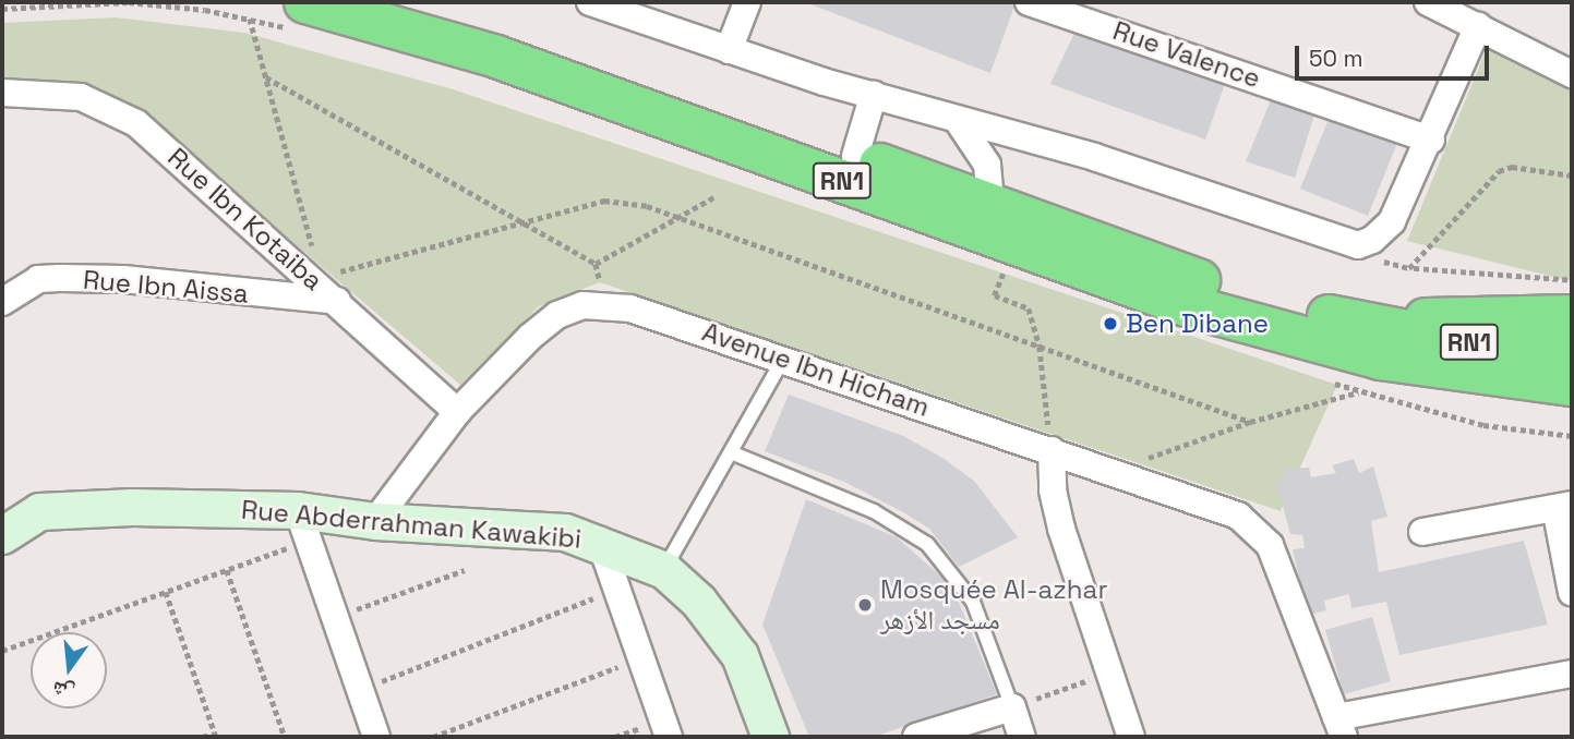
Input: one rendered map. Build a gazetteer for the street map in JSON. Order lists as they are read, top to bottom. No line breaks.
{"streets":{"highway":["RN1"],"street":["Rue Valence","Rue Ibn Kotaiba","Rue Ibn Aissa","Avenue Ibn Hicham","Rue Abderrahman Kawakibi"]},"crossings":[["Rue Ibn Kotaiba","Rue Ibn Aissa"],["Rue Ibn Kotaiba","Avenue Ibn Hicham"],["Avenue Ibn Hicham","Rue Abderrahman Kawakibi"]],"places":["Ben Dibane","Mosquée Al-azhar مسجد الأزهر"],"scale_bar":"50 m","north":"bottom"}
